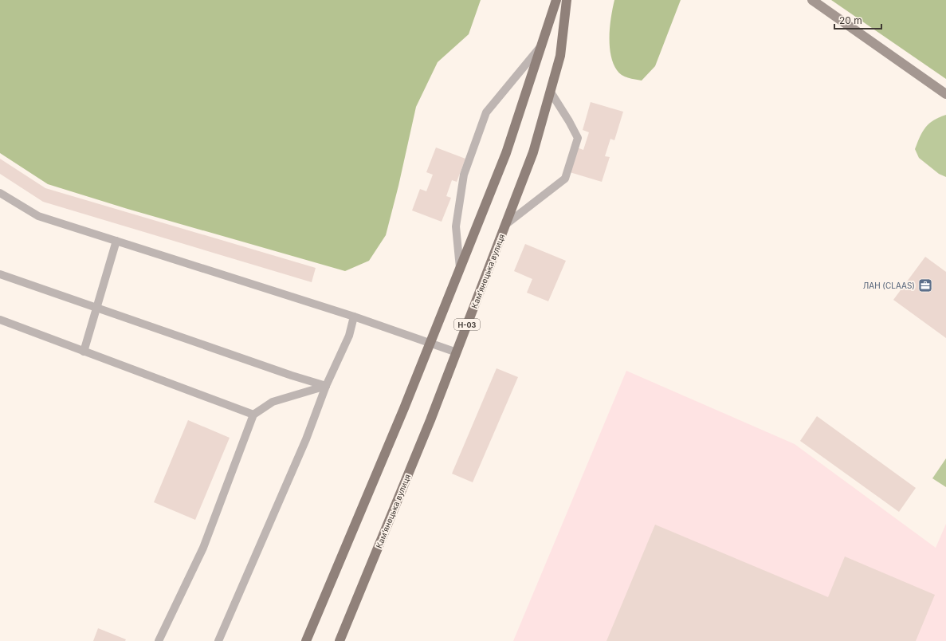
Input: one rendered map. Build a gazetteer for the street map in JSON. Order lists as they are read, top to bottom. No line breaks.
{"streets":{"main road":["Камʼянецька вулиця","Н-03"]},"places":{"office":["ЛАН (CLAAS)"]},"scale_bar":"20 m"}
